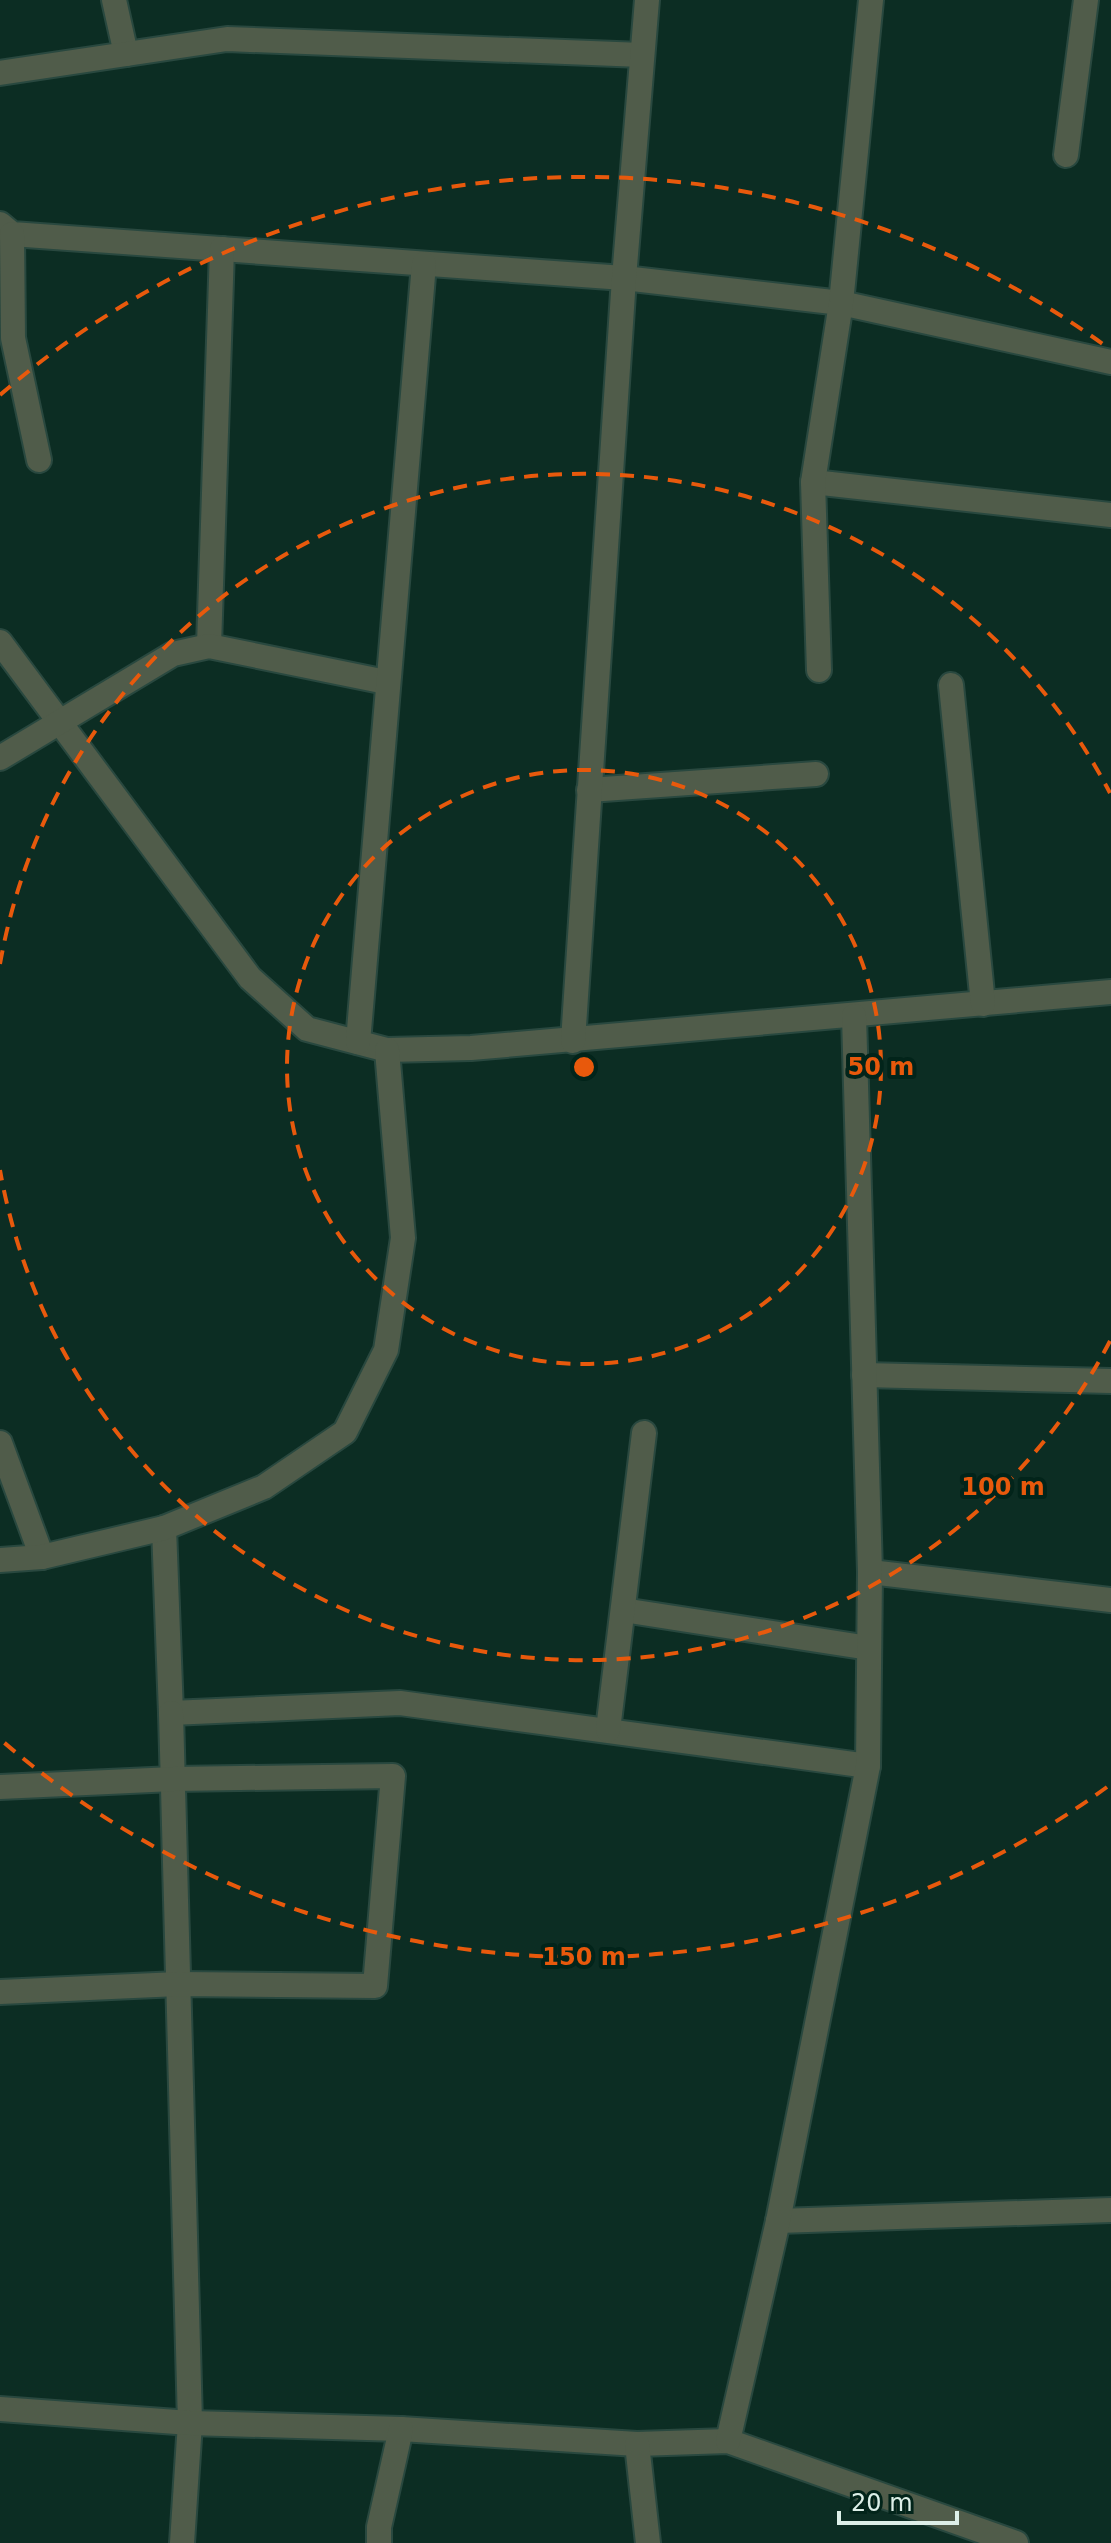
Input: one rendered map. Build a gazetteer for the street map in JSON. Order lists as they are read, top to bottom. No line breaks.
{"scale_bar":"20 m","rings":["50 m","100 m","150 m"]}
